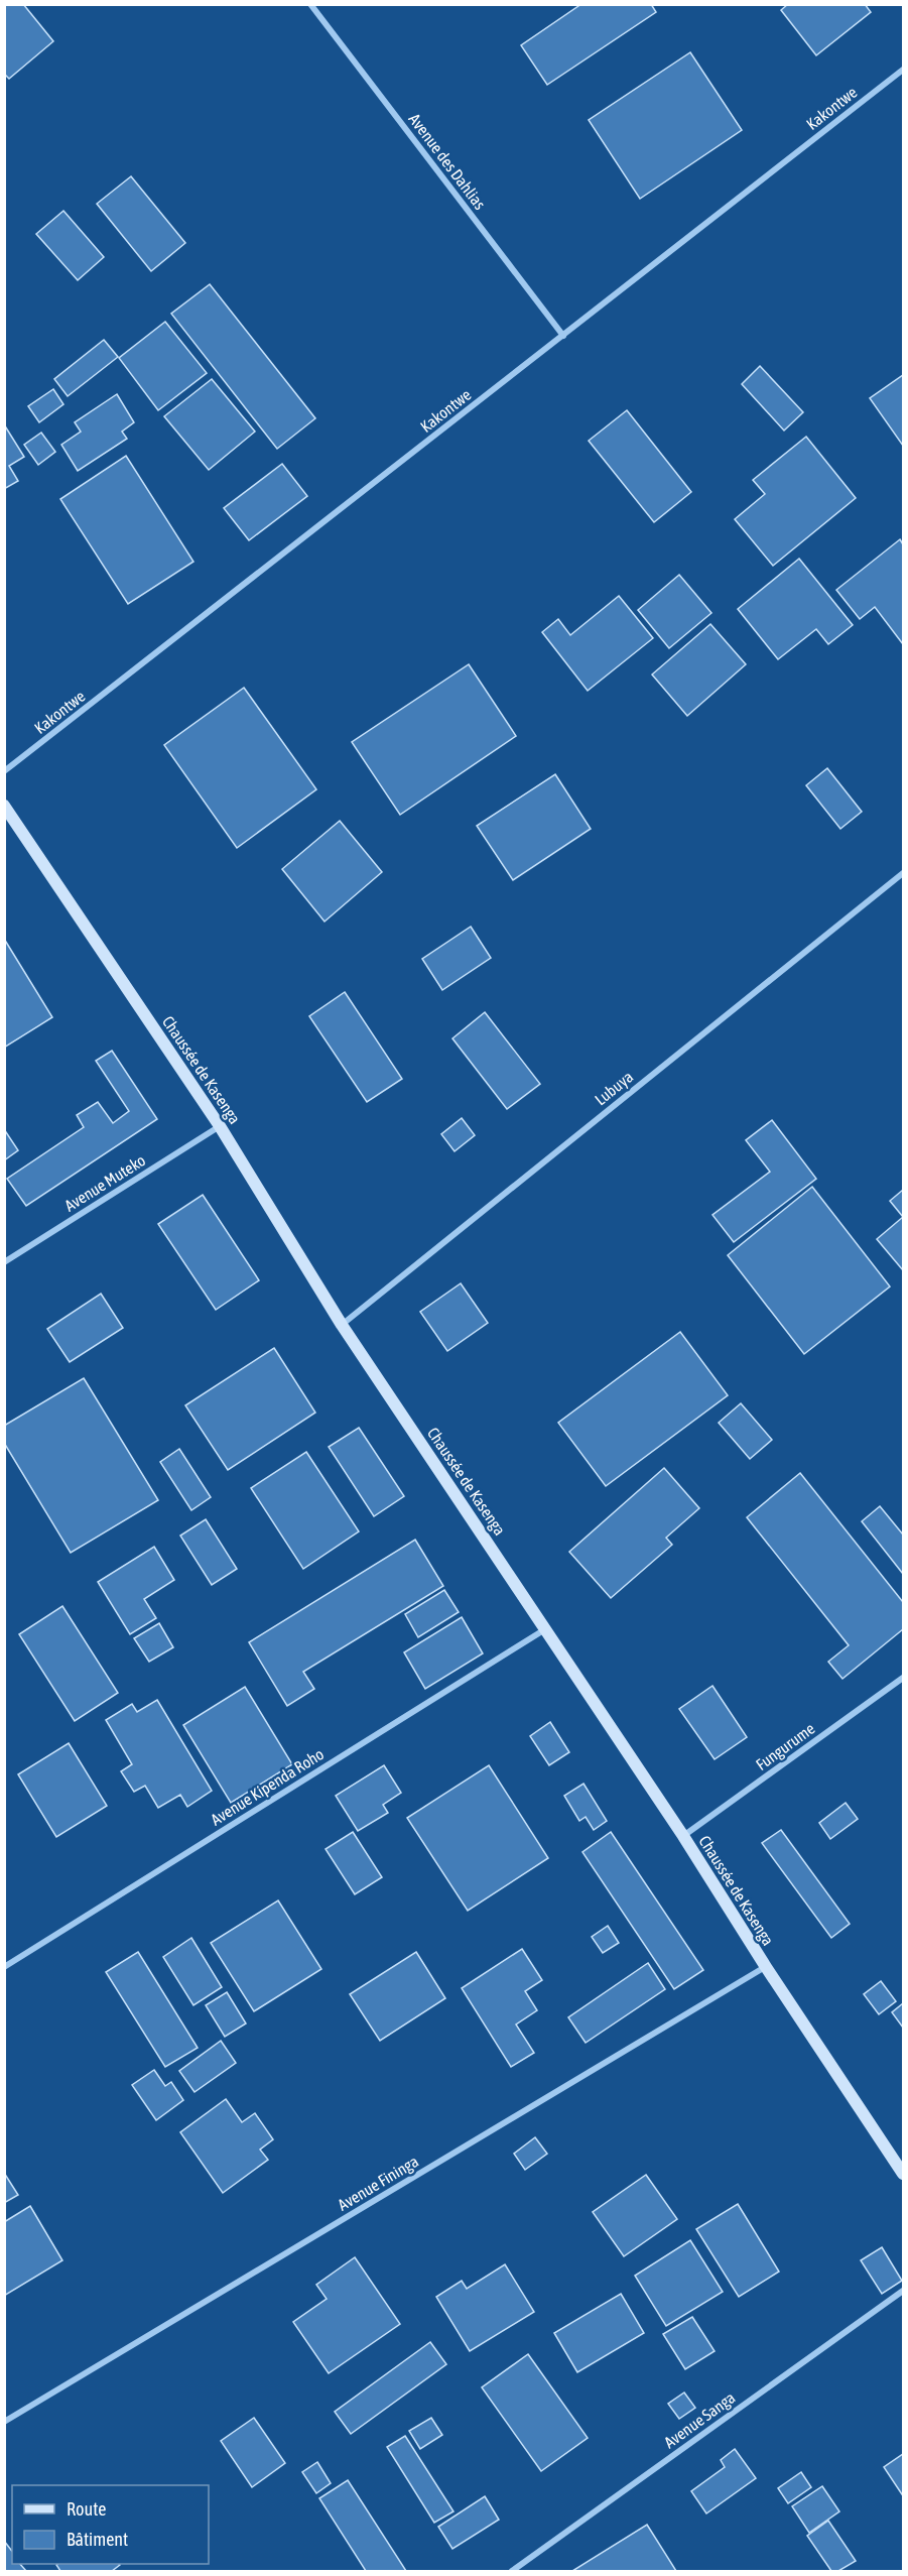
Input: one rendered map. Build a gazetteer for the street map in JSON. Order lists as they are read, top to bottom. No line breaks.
{"streets":{"main road":["Chaussée de Kasenga"],"street":["Kakontwe","Avenue des Dahlias","Lubuya","Avenue Muteko","Fungurume","Avenue Kipenda Roho","Avenue Fininga","Avenue Sanga"]},"crossings":[["Kakontwe","Avenue des Dahlias"],["Chaussée de Kasenga","Lubuya"],["Chaussée de Kasenga","Avenue Muteko"],["Chaussée de Kasenga","Fungurume"],["Chaussée de Kasenga","Avenue Kipenda Roho"],["Chaussée de Kasenga","Avenue Fininga"]],"legend":["Route","Bâtiment"]}
